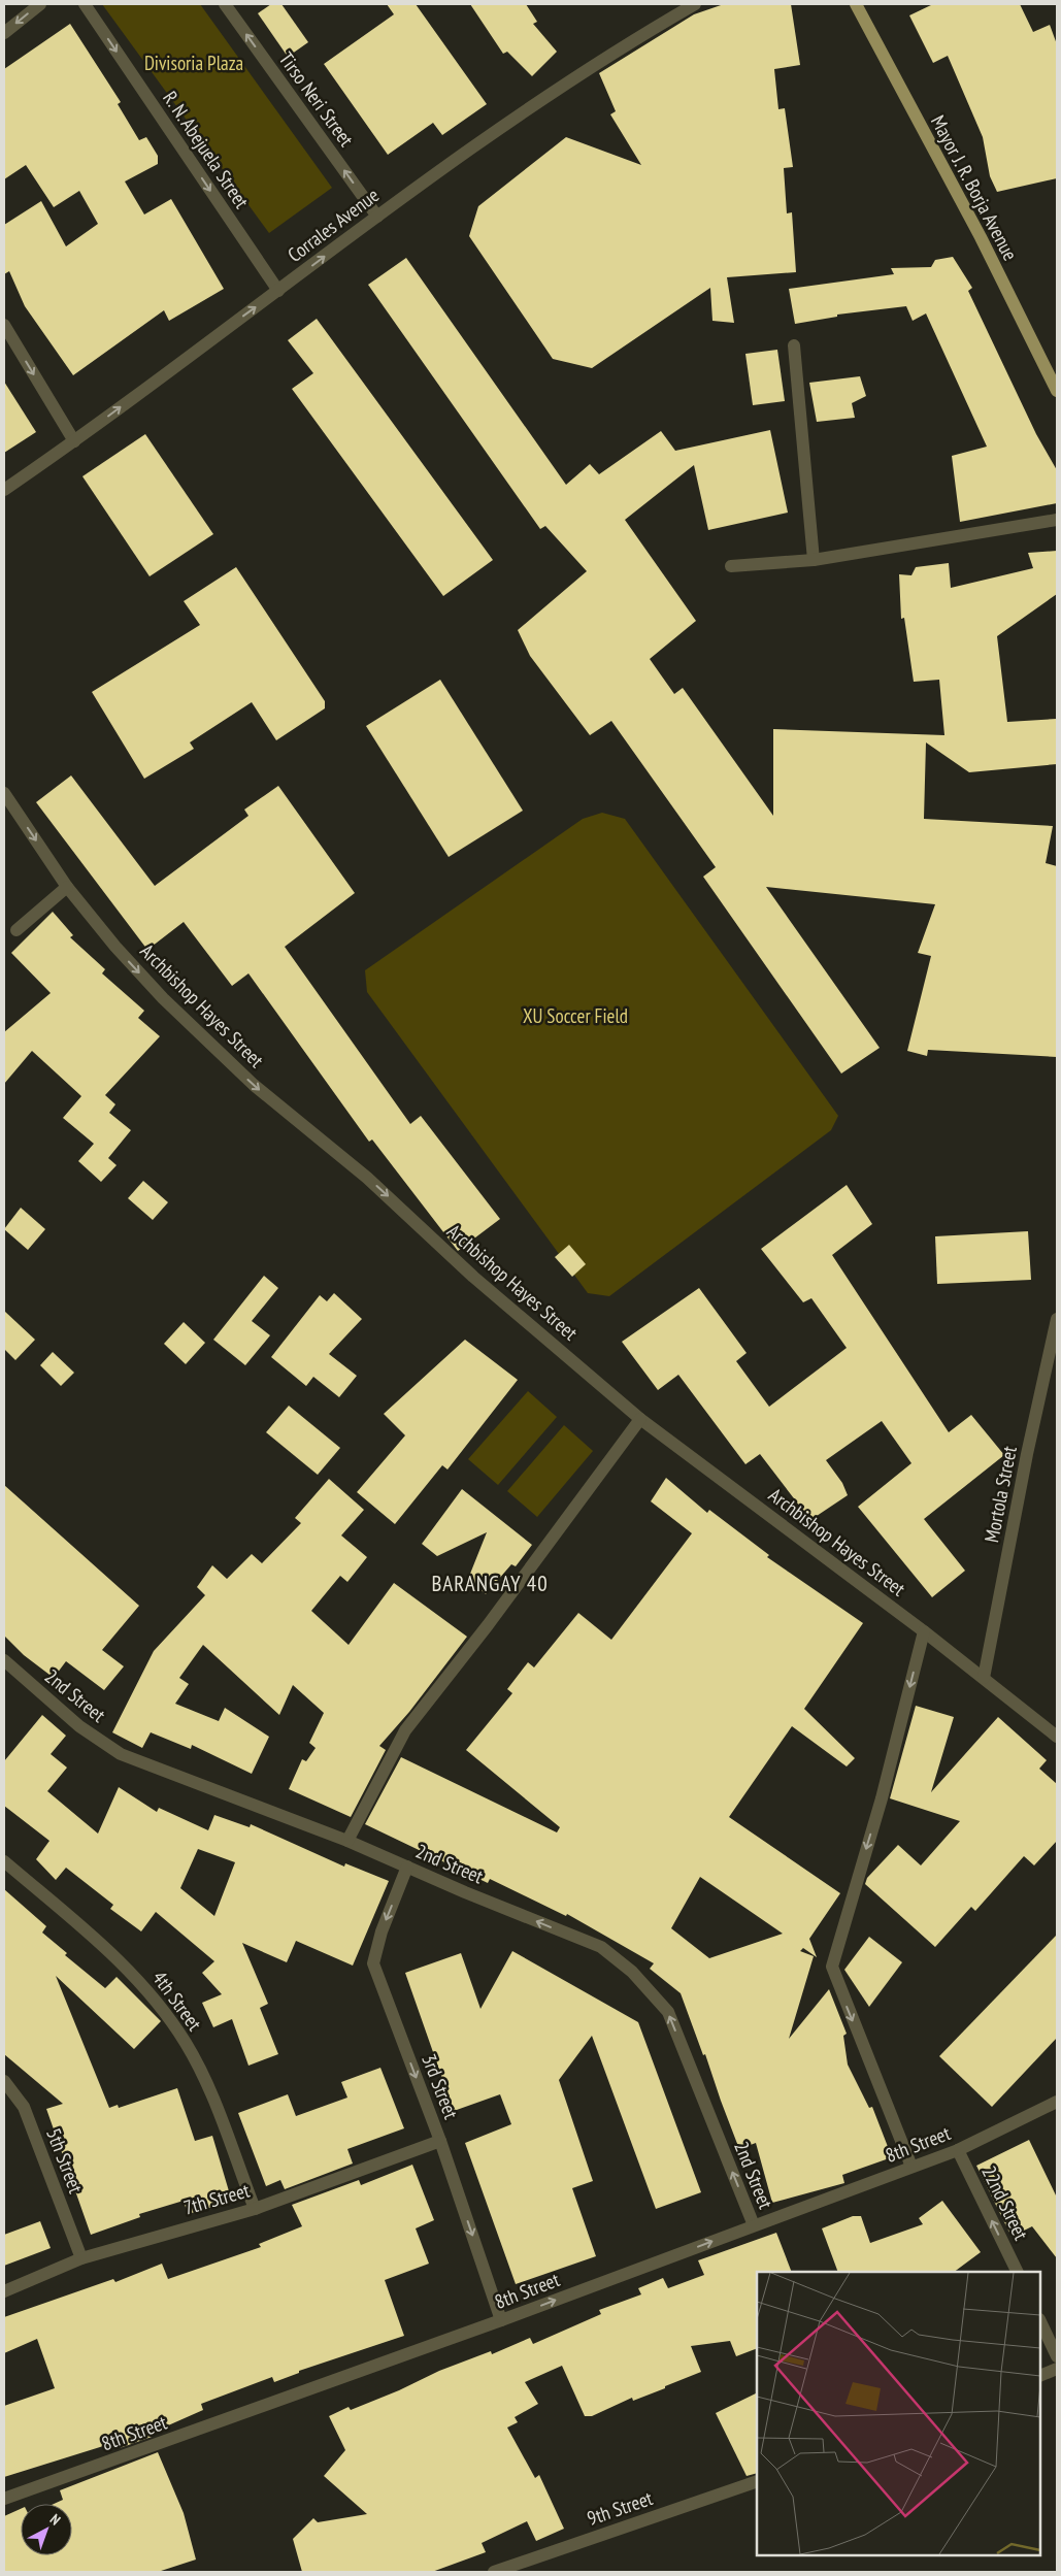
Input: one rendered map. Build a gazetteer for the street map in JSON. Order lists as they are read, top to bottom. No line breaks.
{"streets":{"main road":["Mayor J. R. Borja Avenue"],"street":["Tirso Neri Street","R. N. Abejuela Street","Corrales Avenue","Archbishop Hayes Street","Mortola Street","2nd Street","4th Street","3rd Street","8th Street","5th Street","7th Street","22nd Street","9th Street"]},"crossings":[["Tirso Neri Street","Corrales Avenue"],["R. N. Abejuela Street","Corrales Avenue"],["Archbishop Hayes Street","Mortola Street"],["2nd Street","3rd Street"],["2nd Street","8th Street"],["4th Street","7th Street"],["3rd Street","8th Street"],["3rd Street","7th Street"],["8th Street","22nd Street"],["5th Street","7th Street"]],"one_way":["Tirso Neri Street","R. N. Abejuela Street","Corrales Avenue","Archbishop Hayes Street","2nd Street","3rd Street","22nd Street"],"districts":["BARANGAY 40"],"parks":["Divisoria Plaza","XU Soccer Field"],"north":"top right"}
